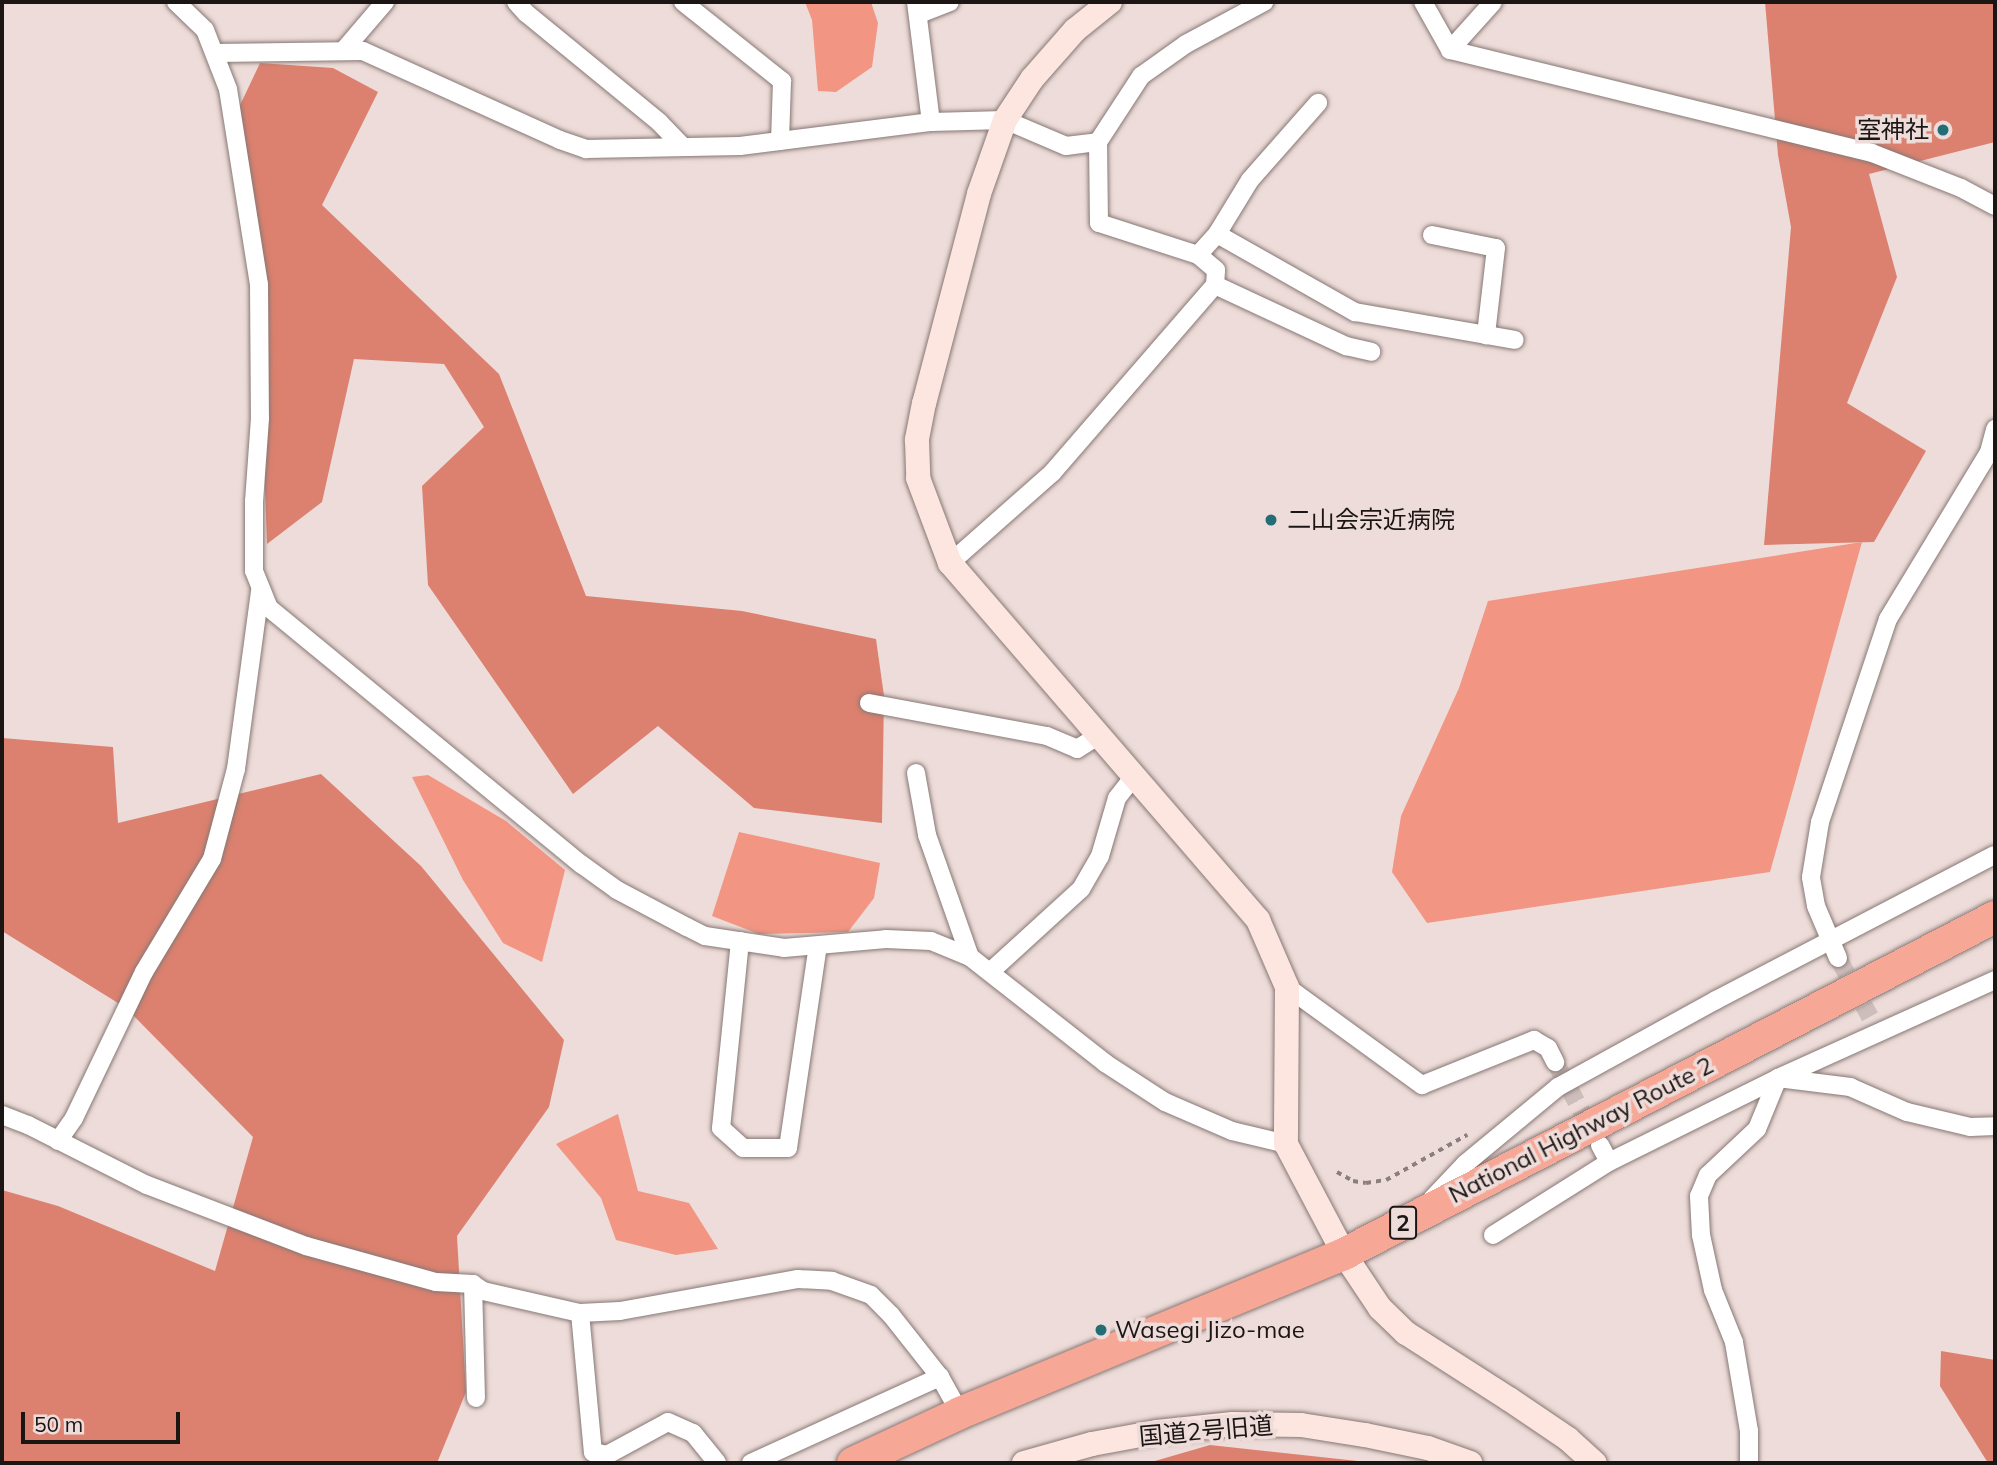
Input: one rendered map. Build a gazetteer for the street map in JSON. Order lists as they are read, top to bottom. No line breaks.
{"streets":{"highway":["National Highway Route 2","2"],"street":["国道2号旧道"]},"places":["室神社","二山会宗近病院","Wasegi Jizo-mae"],"scale_bar":"50 m"}
